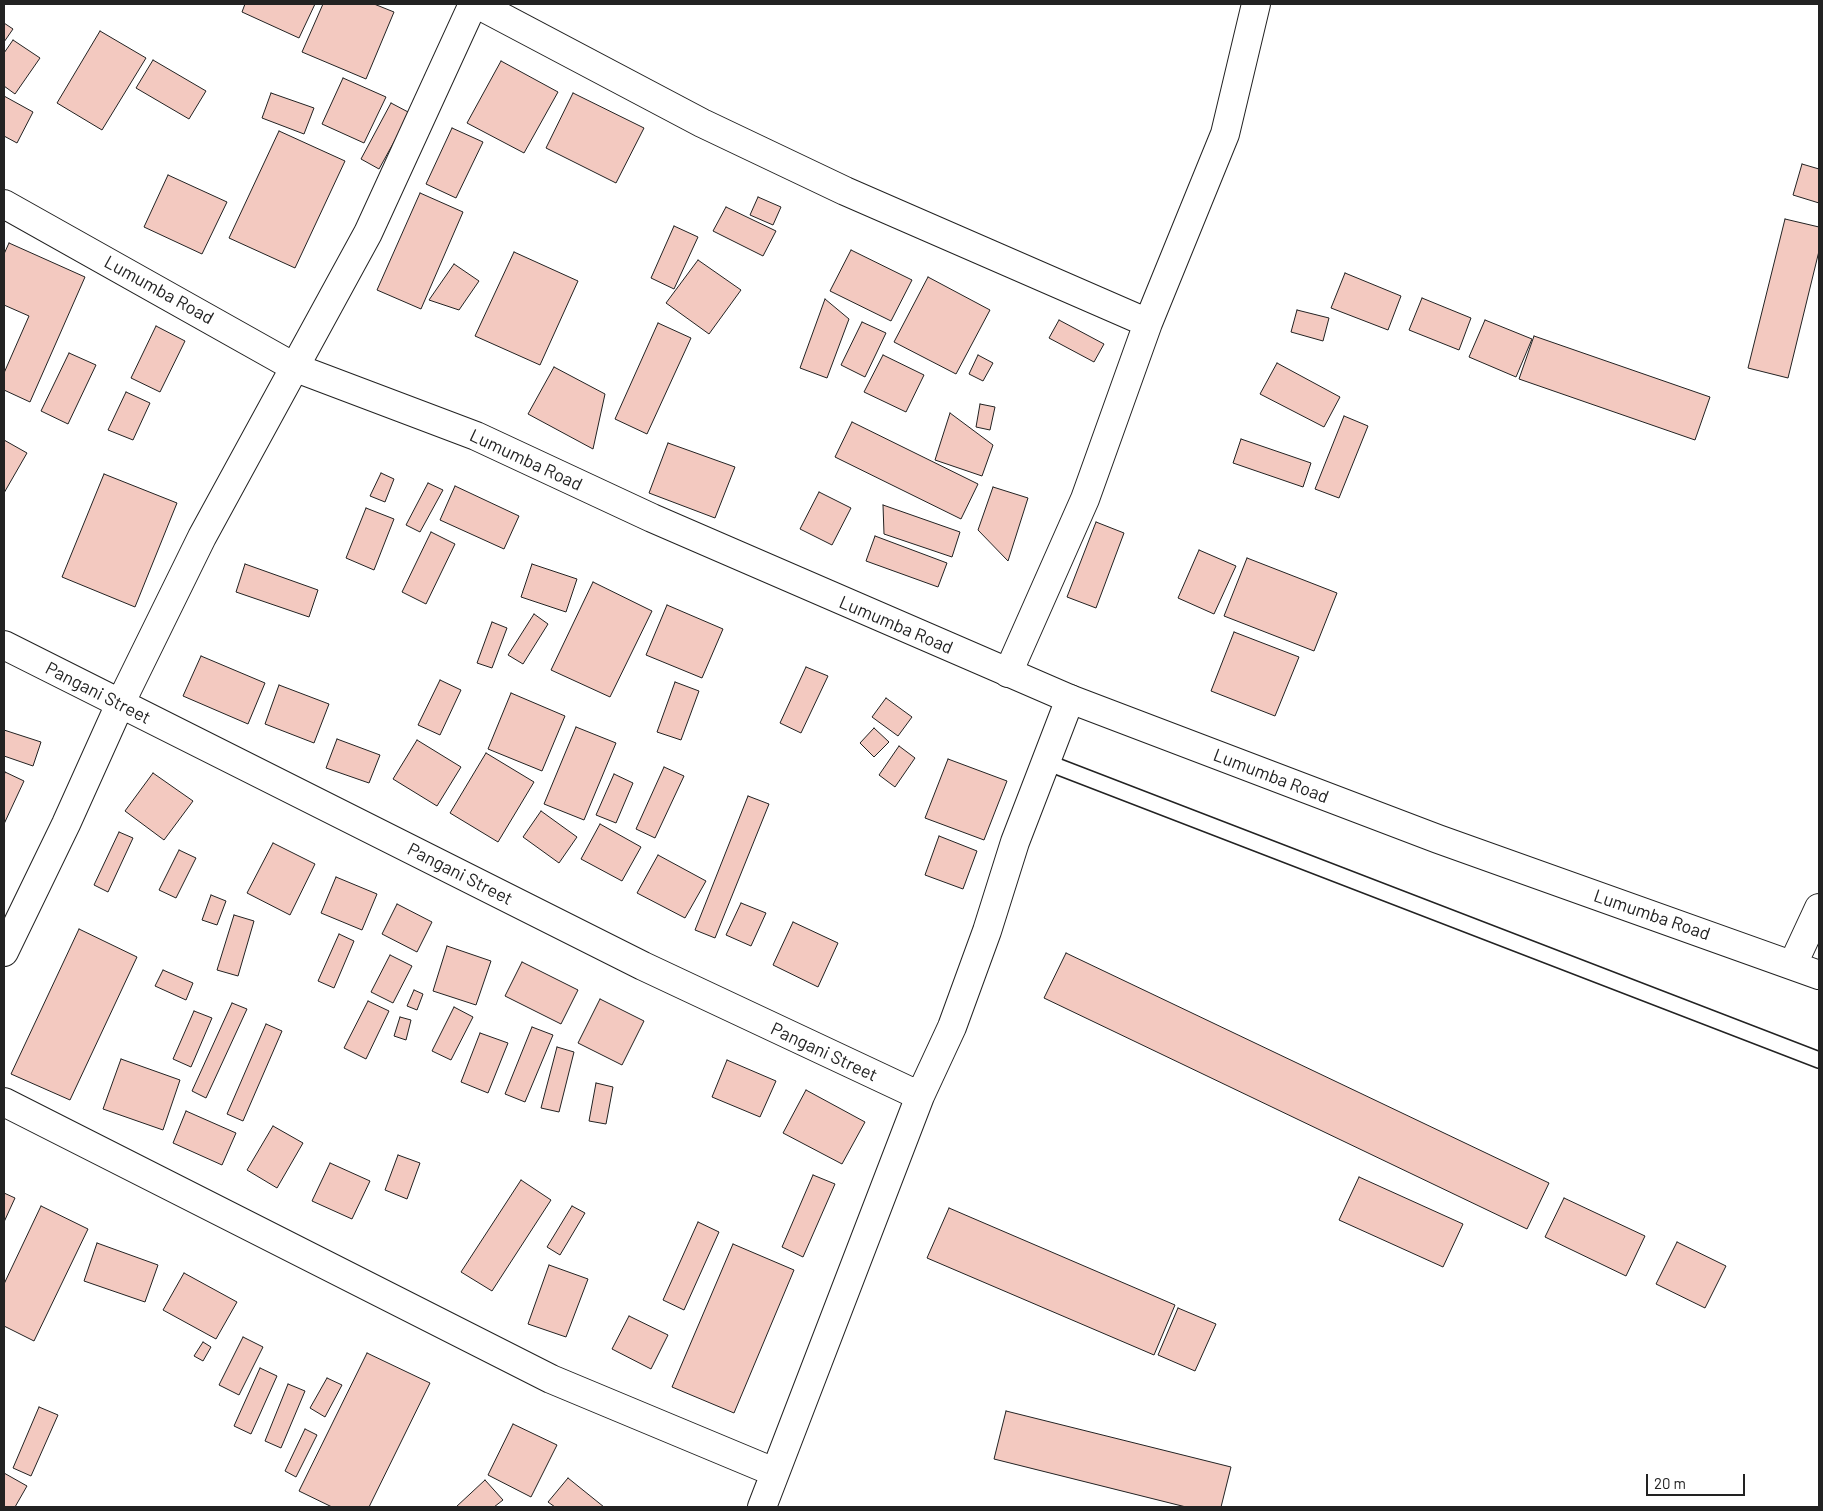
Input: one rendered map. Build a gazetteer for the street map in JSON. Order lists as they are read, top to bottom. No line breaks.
{"streets":{"street":["Lumumba Road","Pangani Street"]},"scale_bar":"20 m"}
